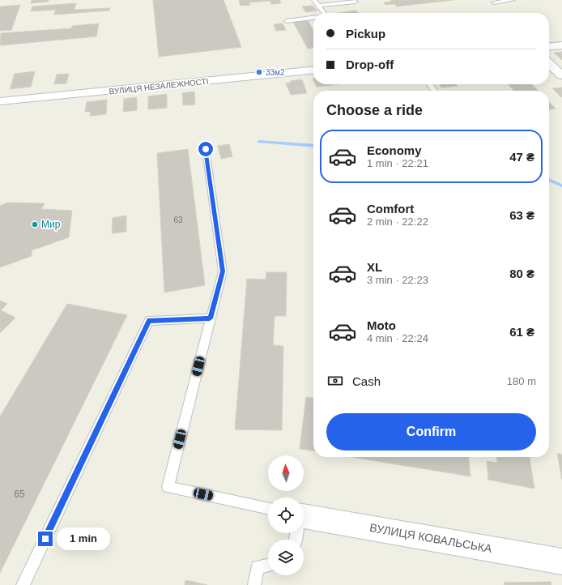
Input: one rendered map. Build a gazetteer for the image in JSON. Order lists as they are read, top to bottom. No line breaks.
{"streets":{"street":["ВУЛИЦЯ НЕЗАЛЕЖНОСТІ","ВУЛИЦЯ КОВАЛЬСЬКА"]},"places":["33м2","Мир"],"house_numbers":["63","65"],"north":"top","page":{"banner":["Pickup","Drop-off"],"heading":"Choose a ride","list":[{"name":"Economy","note":"1 min · 22:21","value":"47 ₴"},{"name":"Comfort","note":"2 min · 22:22","value":"63 ₴"},{"name":"XL","note":"3 min · 22:23","value":"80 ₴"},{"name":"Moto","note":"4 min · 22:24","value":"61 ₴"}],"pay":["Cash","180 m"],"buttons":"Confirm","bubble":"1 min"}}
